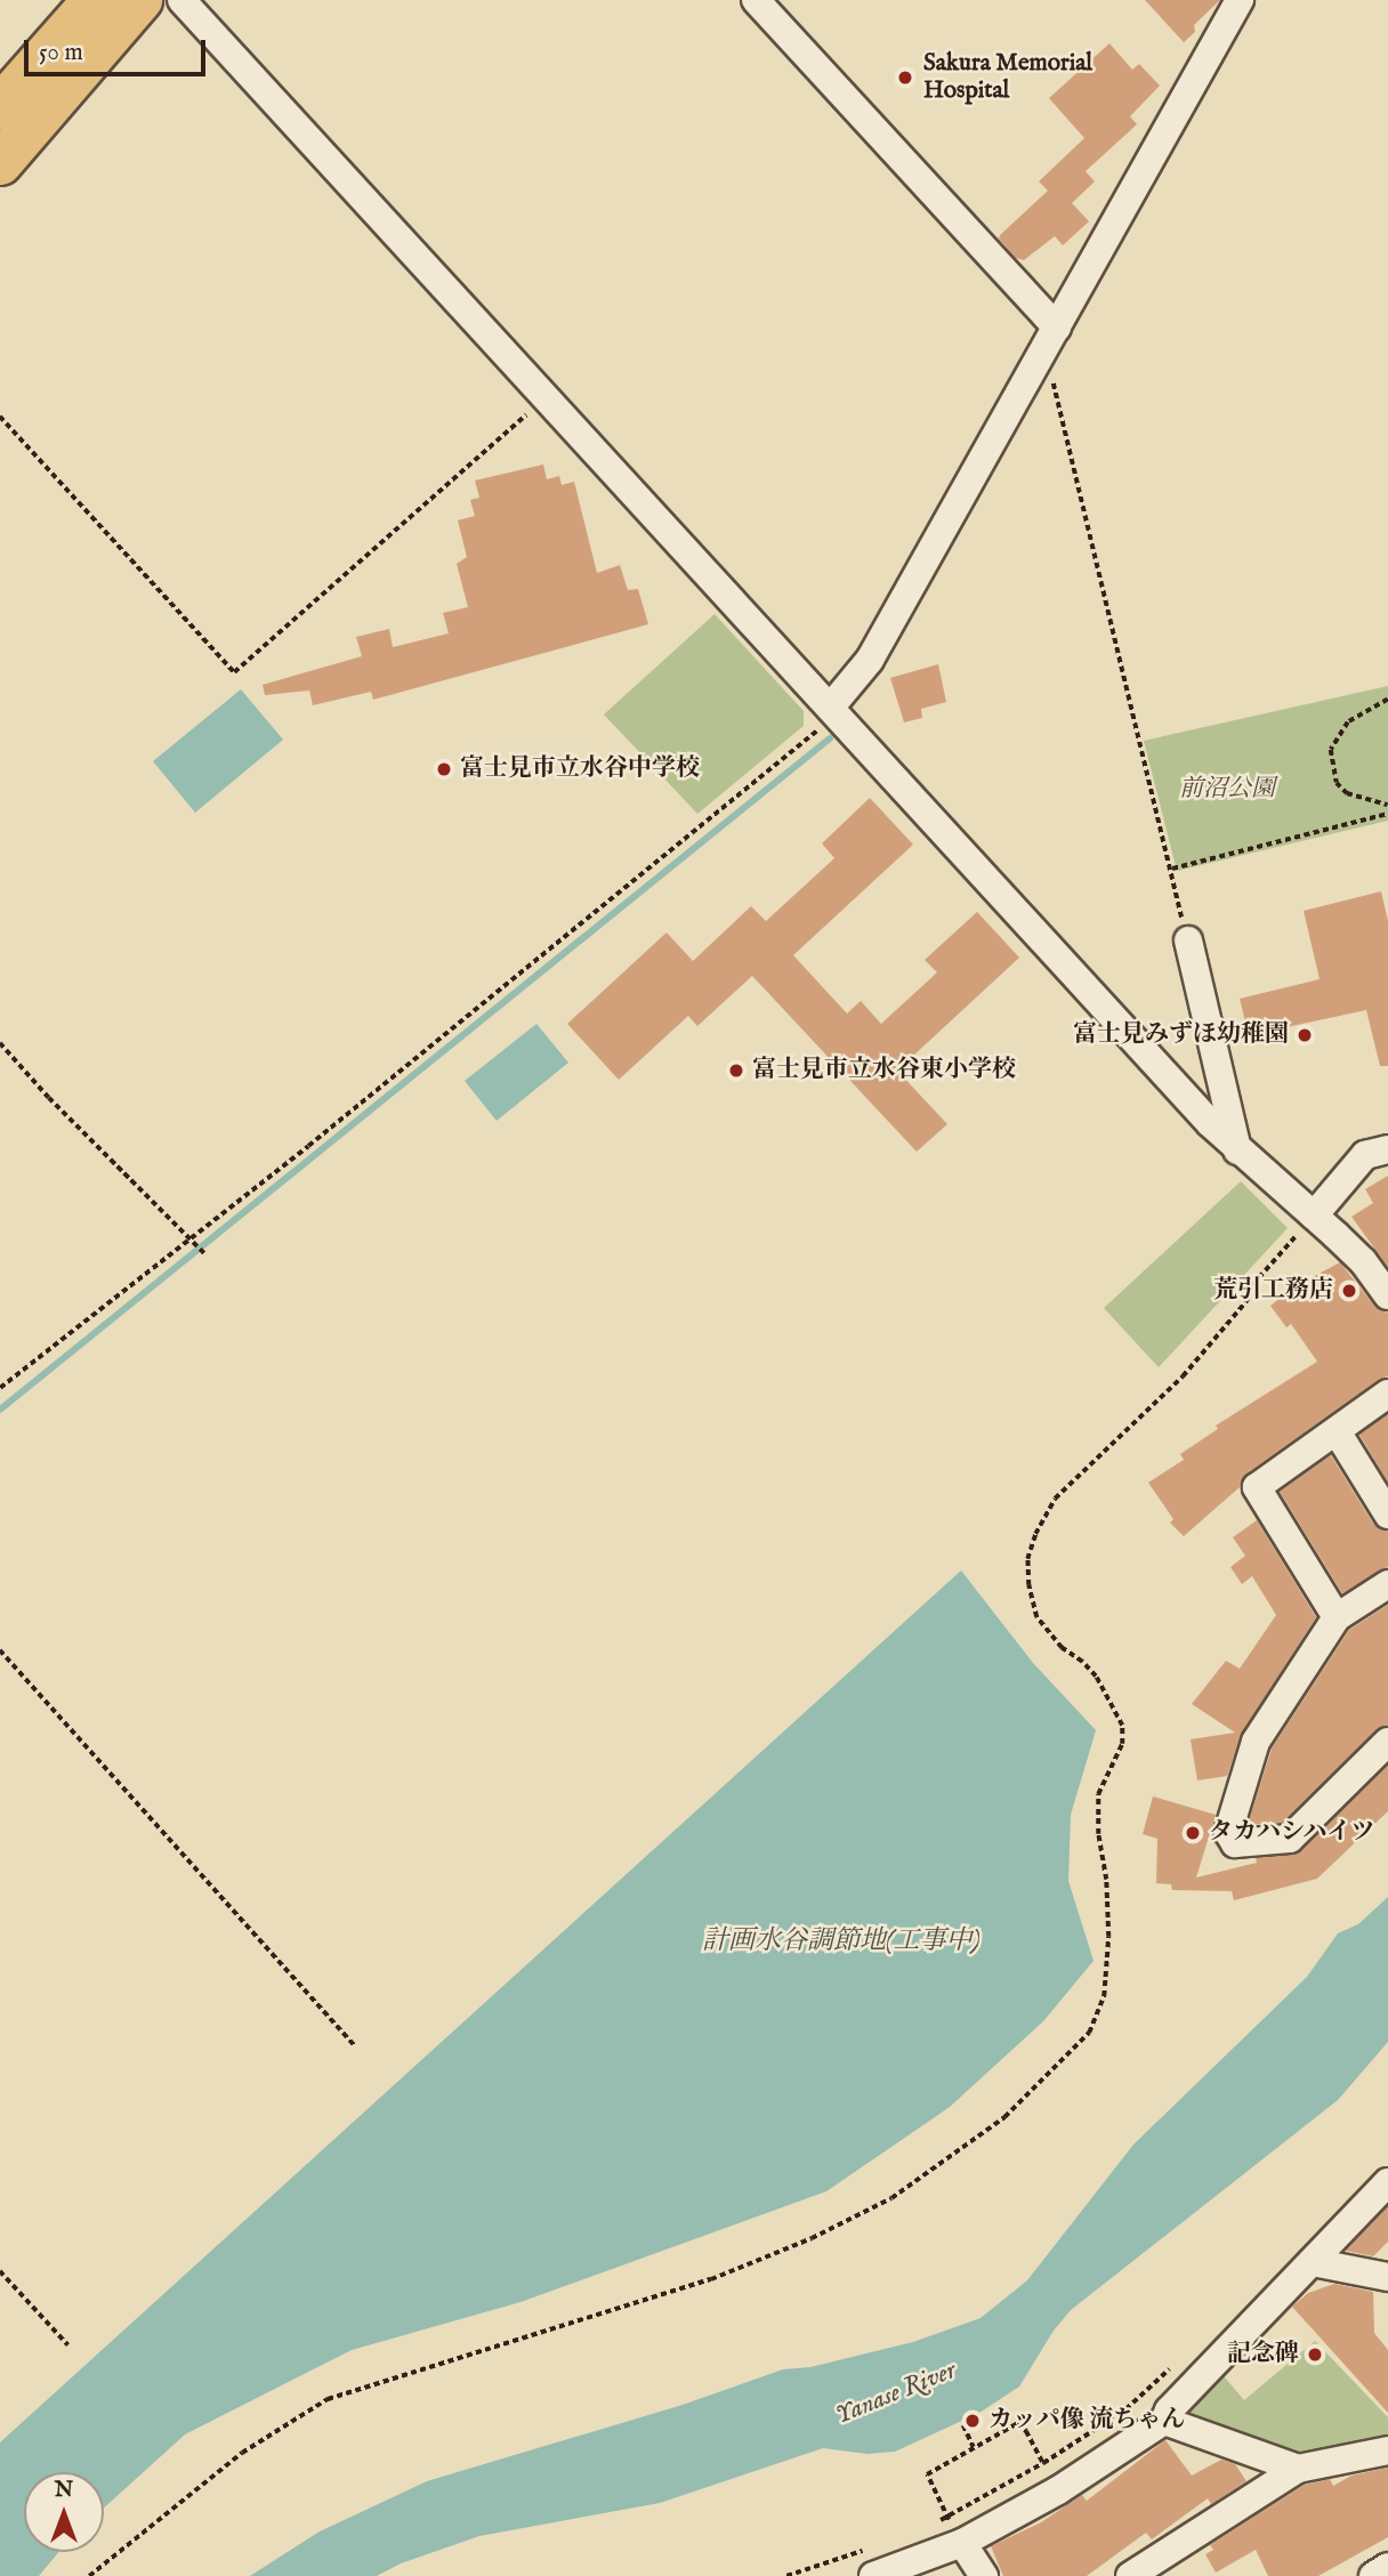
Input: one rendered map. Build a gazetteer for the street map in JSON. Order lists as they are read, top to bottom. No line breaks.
{"water":["計画水谷調節地(工事中)","Yanase River"],"parks":["前沼公園"],"places":["Sakura Memorial Hospital","富士見市立水谷中学校","富士見みずほ幼稚園","富士見市立水谷東小学校","荒引工務店","タカハシハイツ","記念碑","カッパ像 流ちゃん"],"scale_bar":"50 m","north":"top"}
